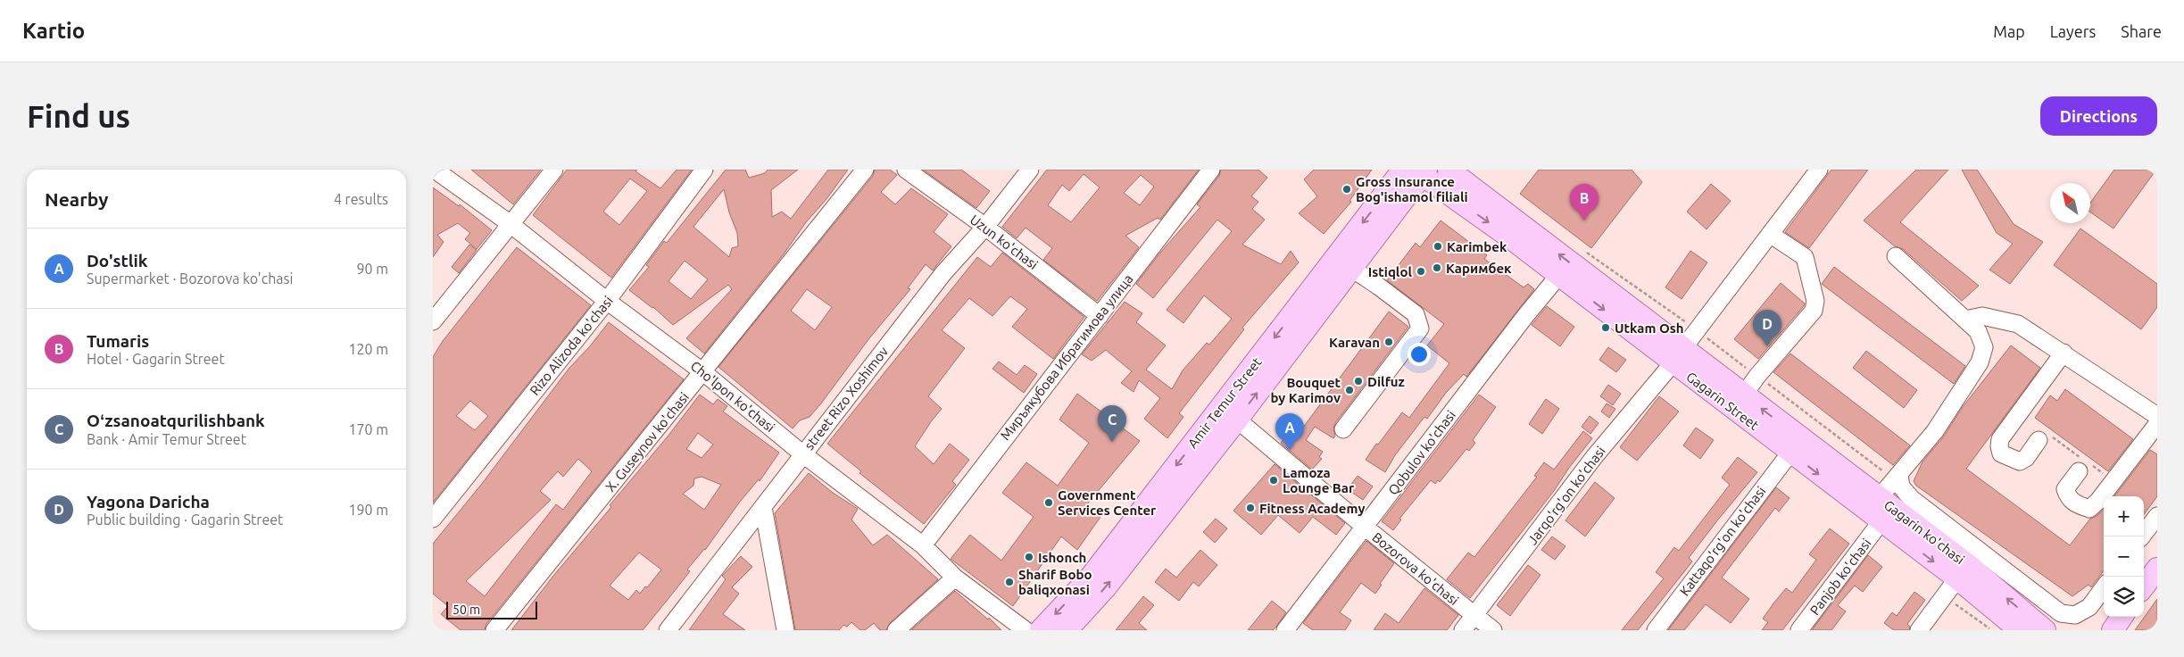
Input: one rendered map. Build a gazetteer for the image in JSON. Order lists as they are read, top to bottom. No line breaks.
{"streets":{"main road":["Gagarin Street","Amir Temur Street","Gagarin ko'chasi"],"street":["Uzun ko'chasi","Rizo Alizoda ko'chasi","Миръякубова Ибрагимова улица","Cho'lpon ko'chasi","street Rizo Xoshimov","X. Guseynov ko'chasi","Qobulov ko'chasi","Jarqo'rg'on ko'chasi","Kattaqo'rg'on ko'chasi","Bozorova ko'chasi","Panjob ko'chasi"]},"crossings":[["Uzun ko'chasi","Миръякубова Ибрагимова улица"],["Uzun ko'chasi","street Rizo Xoshimov"],["Rizo Alizoda ko'chasi","Cho'lpon ko'chasi"],["Миръякубова Ибрагимова улица","Cho'lpon ko'chasi"],["Cho'lpon ko'chasi","street Rizo Xoshimov"],["Cho'lpon ko'chasi","X. Guseynov ko'chasi"],["Gagarin Street","Amir Temur Street"],["Gagarin Street","Qobulov ko'chasi"],["Gagarin Street","Jarqo'rg'on ko'chasi"],["Gagarin Street","Gagarin ko'chasi"],["Gagarin Street","Kattaqo'rg'on ko'chasi"],["Gagarin Street","Panjob ko'chasi"],["Amir Temur Street","Bozorova ko'chasi"],["Qobulov ko'chasi","Bozorova ko'chasi"],["Jarqo'rg'on ko'chasi","Bozorova ko'chasi"]],"one_way":["Gagarin ko'chasi"],"places":["Gross Insurance Bog'ishamol filiali","Karimbek","Каримбек","Istiqlol","Utkam Osh","Karavan","Dilfuz","Bouquet by Karimov","Lamoza Lounge Bar","Government Services Center","Fitness Academy","Ishonch","Sharif Bobo baliqxonasi"],"scale_bar":"50 m","north":"top left","page":{"header":"Kartio","nav":["Map","Layers","Share"],"buttons":"Directions","title":"Find us","heading":["Nearby","4 results"],"pins":["B","D","C","A"],"list":[{"mark":"A","name":"Do'stlik","note":"Supermarket · Bozorova ko'chasi","value":"90 m"},{"mark":"B","name":"Tumaris","note":"Hotel · Gagarin Street","value":"120 m"},{"mark":"C","name":"Oʻzsanoatqurilishbank","note":"Bank · Amir Temur Street","value":"170 m"},{"mark":"D","name":"Yagona Daricha","note":"Public building · Gagarin Street","value":"190 m"}],"map_buttons":["+","−"],"scale":"50 m"}}
